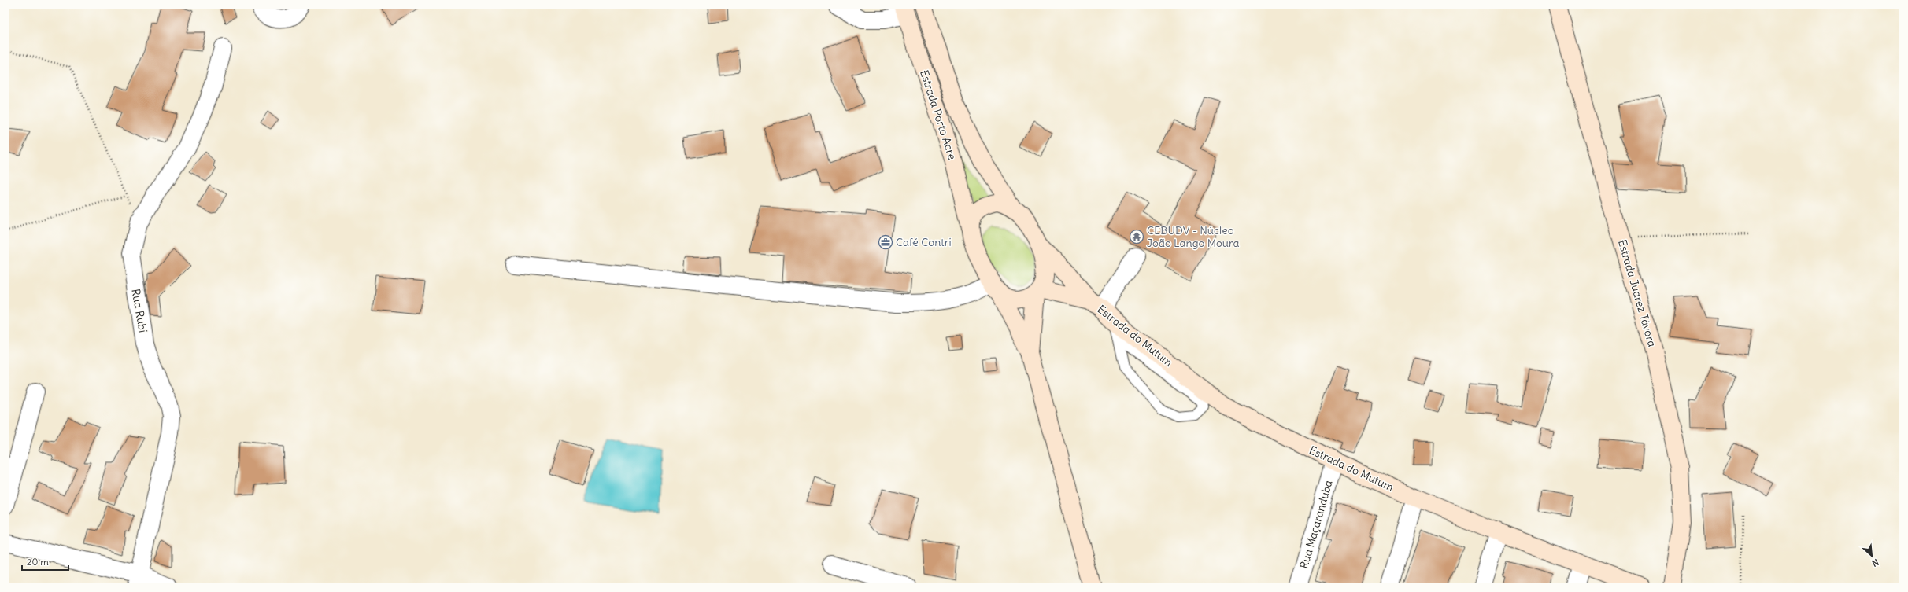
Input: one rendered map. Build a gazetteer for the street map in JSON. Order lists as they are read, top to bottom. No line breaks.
{"streets":{"street":["Estrada Porto Acre","Estrada Juarez Távora","Rua Rubí","Estrada do Mutum","Rua Maçaranduba"]},"crossings":[["Estrada Porto Acre","Estrada do Mutum"],["Estrada do Mutum","Rua Maçaranduba"]],"places":{"temple":["CEBUDV - Núcleo João Lango Moura"],"office":["Café Contri"]},"scale_bar":"20 m","north":"bottom right"}
